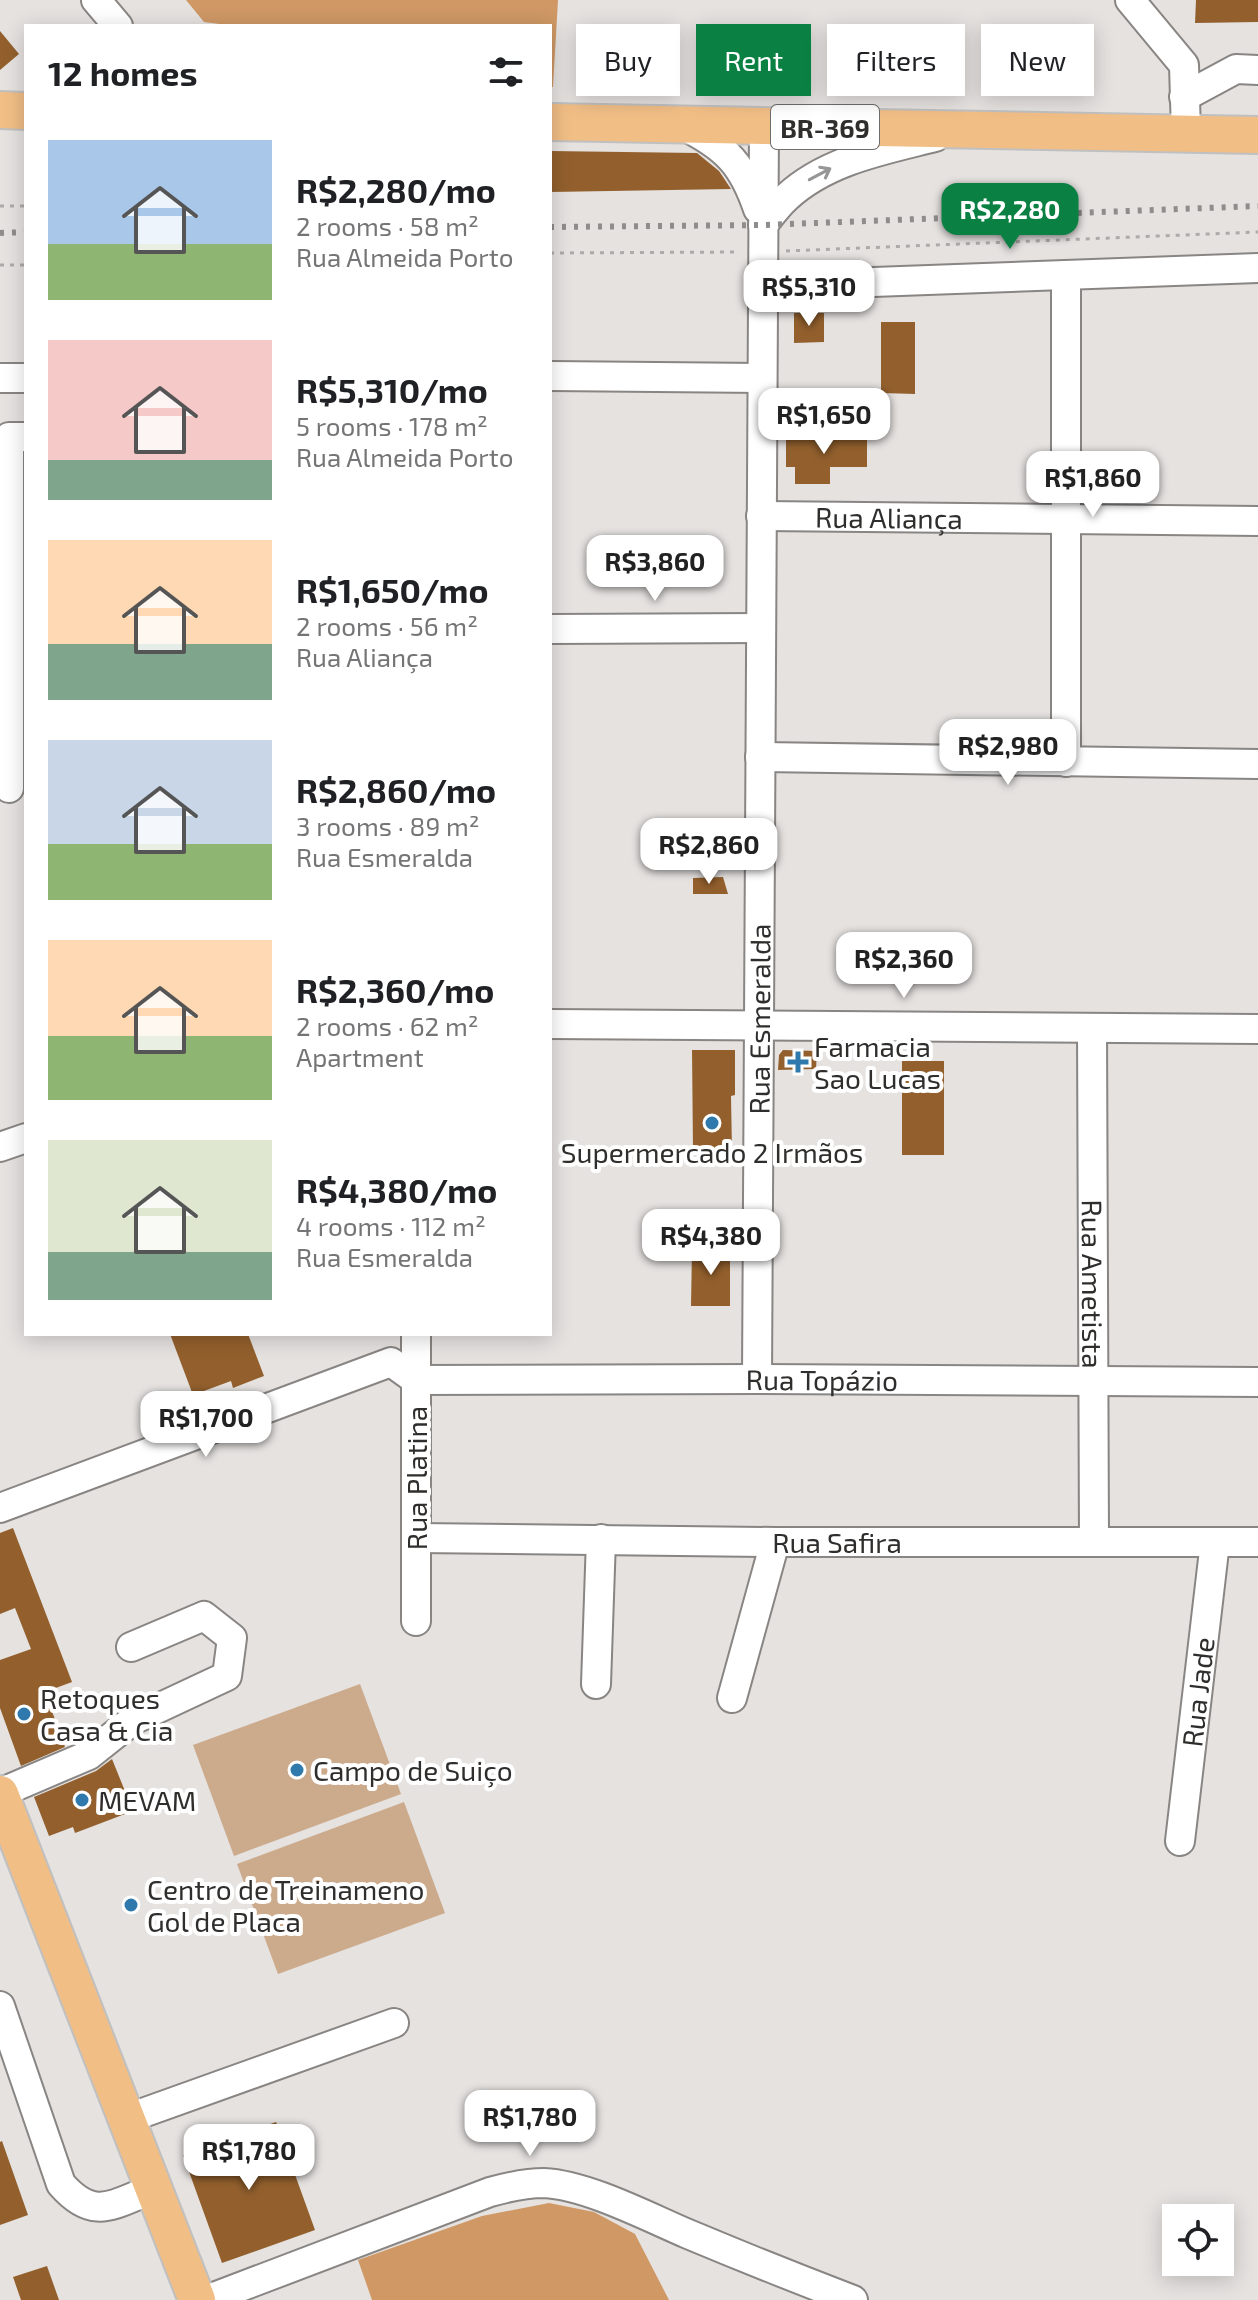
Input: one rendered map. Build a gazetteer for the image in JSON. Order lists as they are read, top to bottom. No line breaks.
{"streets":{"main road":["BR-369"],"street":["Rua Aliança","Rua Esmeralda","Rua Ametista","Rua Topázio","Rua Platina","Rua Safira","Rua Jade"]},"crossings":[["BR-369","Rua Esmeralda"],["Rua Aliança","Rua Esmeralda"],["Rua Esmeralda","Rua Topázio"],["Rua Ametista","Rua Topázio"],["Rua Ametista","Rua Safira"],["Rua Topázio","Rua Platina"],["Rua Platina","Rua Safira"],["Rua Safira","Rua Jade"]],"places":{"health":["Farmacia Sao Lucas"],"other":["Supermercado 2 Irmãos","Retoques Casa & Cia","Campo de Suiço","MEVAM","Centro de Treinameno Gol de Placa"]},"page":{"chip":["Buy","Rent","Filters","New"],"heading":"12 homes","list":[{"name":"R$2,280/mo","note":"2 rooms · 58 m² · Rua Almeida Porto"},{"name":"R$5,310/mo","note":"5 rooms · 178 m² · Rua Almeida Porto"},{"name":"R$1,650/mo","note":"2 rooms · 56 m² · Rua Aliança"},{"name":"R$2,860/mo","note":"3 rooms · 89 m² · Rua Esmeralda"},{"name":"R$2,360/mo","note":"2 rooms · 62 m² · Apartment"},{"name":"R$4,380/mo","note":"4 rooms · 112 m² · Rua Esmeralda"}],"price":["R$2,280","R$5,310","R$1,650","R$1,860","R$3,860","R$2,980","R$2,860","R$2,360","R$4,380","R$1,700","R$1,780","R$1,780"]}}
